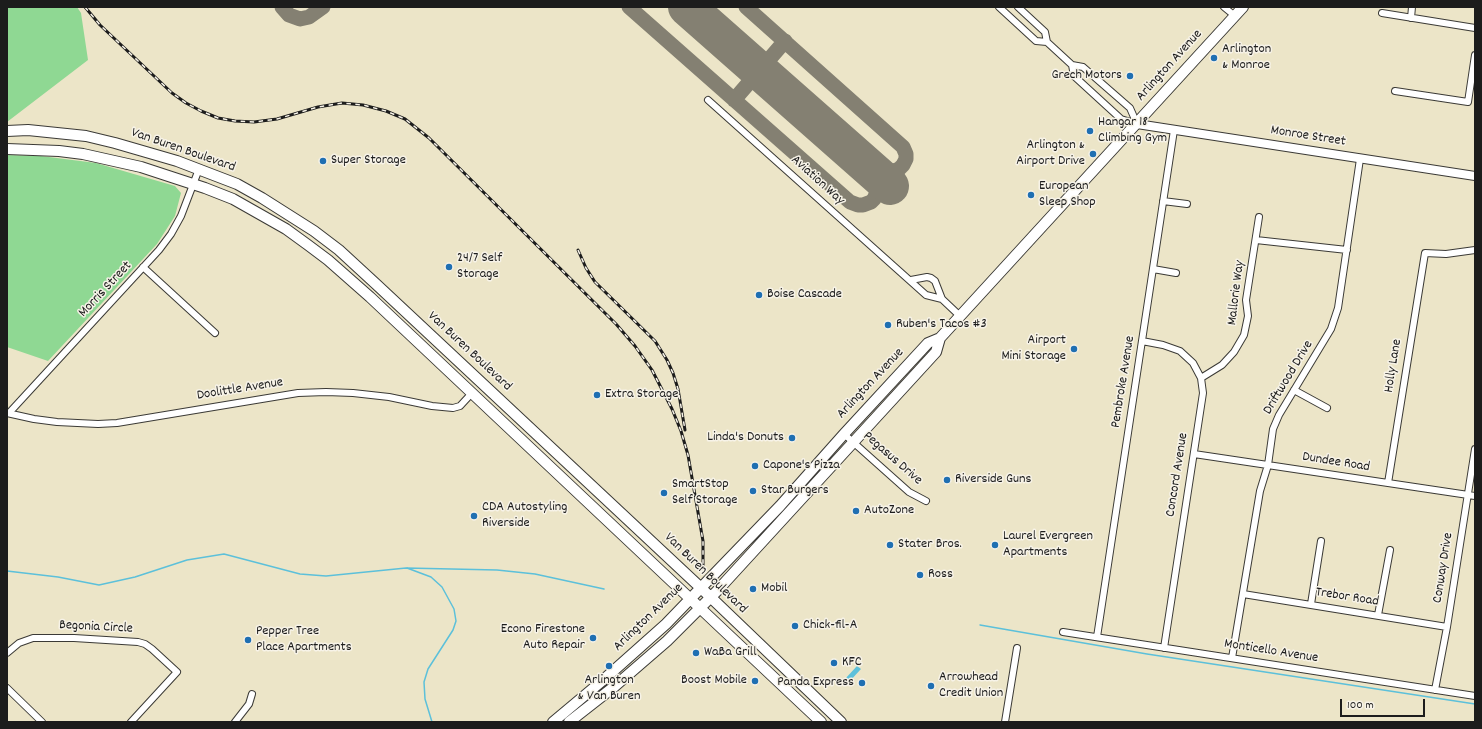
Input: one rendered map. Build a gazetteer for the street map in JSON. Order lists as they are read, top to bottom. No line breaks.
{"streets":{"main road":["Arlington Avenue","Van Buren Boulevard"],"street":["Monroe Street","Aviation Way","Morris Street","Mallorie Way","Holly Lane","Driftwood Drive","Pembroke Avenue","Doolittle Avenue","Pegasus Drive","Dundee Road","Concord Avenue","Conway Drive","Trebor Road","Begonia Circle","Monticello Avenue"]},"crossings":[["Arlington Avenue","Monroe Street"],["Arlington Avenue","Van Buren Boulevard"],["Arlington Avenue","Aviation Way"],["Arlington Avenue","Pegasus Drive"],["Monroe Street","Driftwood Drive"],["Monroe Street","Pembroke Avenue"],["Van Buren Boulevard","Morris Street"],["Van Buren Boulevard","Doolittle Avenue"],["Morris Street","Doolittle Avenue"],["Mallorie Way","Concord Avenue"],["Holly Lane","Dundee Road"],["Driftwood Drive","Dundee Road"],["Driftwood Drive","Trebor Road"],["Driftwood Drive","Monticello Avenue"],["Pembroke Avenue","Monticello Avenue"],["Dundee Road","Concord Avenue"],["Dundee Road","Conway Drive"],["Concord Avenue","Monticello Avenue"],["Conway Drive","Trebor Road"],["Conway Drive","Monticello Avenue"]],"places":["Arlington & Monroe","Grech Motors","Hangar 18 Climbing Gym","Arlington & Airport Drive","Super Storage","European Sleep Shop","24/7 Self Storage","Boise Cascade","Ruben's Tacos #3","Airport Mini Storage","Extra Storage","Linda's Donuts","Capone's Pizza","Riverside Guns","Star Burgers","SmartStop Self Storage","AutoZone","CDA Autostyling Riverside","Stater Bros.","Laurel Evergreen Apartments","Ross","Mobil","Chick-fil-A","Econo Firestone Auto Repair","Pepper Tree Place Apartments","WaBa Grill","KFC","Arlington & Van Buren","Boost Mobile","Panda Express","Arrowhead Credit Union"],"scale_bar":"100 m"}
